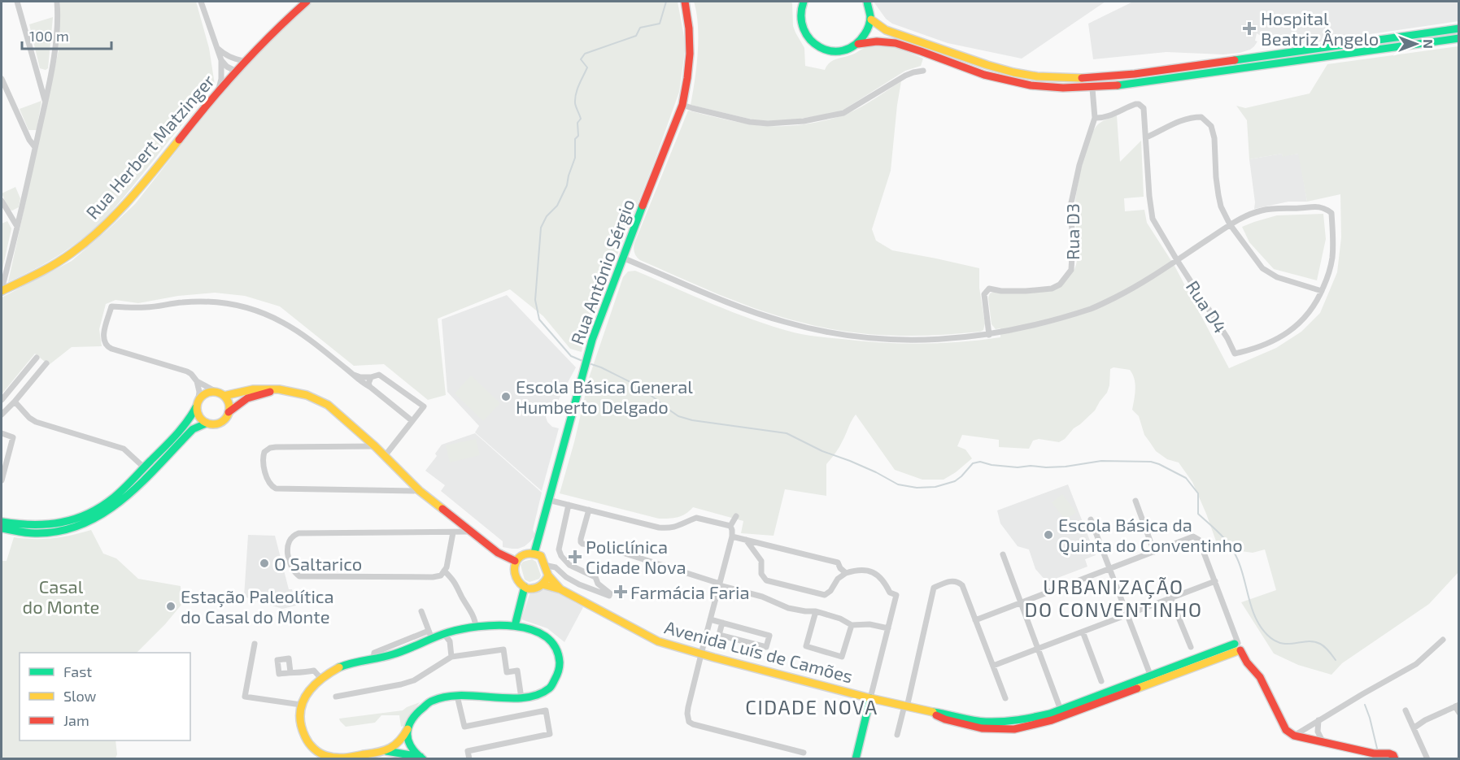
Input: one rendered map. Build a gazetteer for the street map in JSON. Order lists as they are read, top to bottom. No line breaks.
{"streets":{"street":["Rua Herbert Matzinger","Rua D3","Rua António Sérgio","Rua D4","Avenida Luís de Camões"]},"crossings":[["Rua D3","Rua D4"]],"districts":["URBANIZAÇÃO DO CONVENTINHO","CIDADE NOVA"],"parks":["Casal do Monte"],"places":{"health":["Hospital Beatriz Ângelo","Policlínica Cidade Nova","Farmácia Faria"],"other":["Escola Básica General Humberto Delgado","Escola Básica da Quinta do Conventinho","O Saltarico","Estação Paleolítica do Casal do Monte"]},"legend":["Fast","Slow","Jam"],"scale_bar":"100 m","north":"right"}
